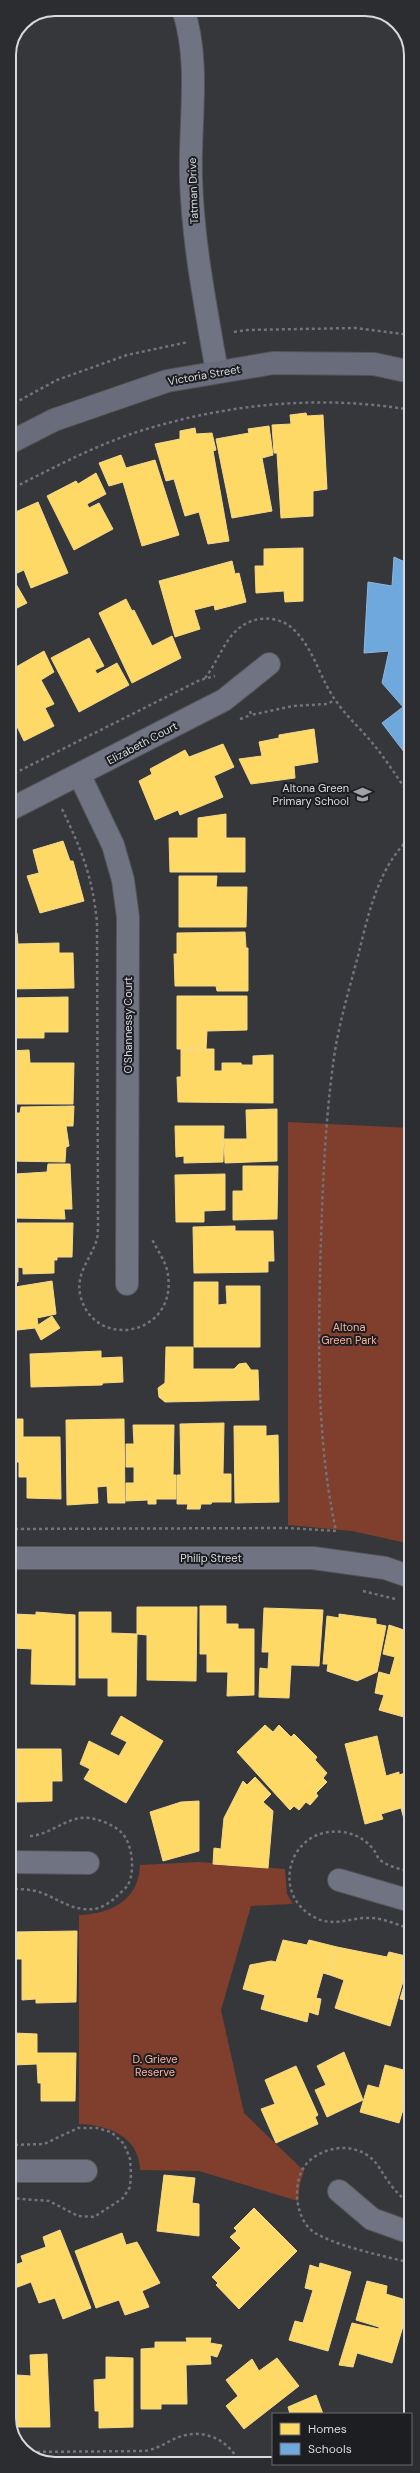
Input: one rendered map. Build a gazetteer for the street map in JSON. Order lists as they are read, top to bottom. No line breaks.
{"streets":{"street":["Tatman Drive","Victoria Street","Elizabeth Court","O'Shannessy Court","Philip Street"]},"crossings":[["Tatman Drive","Victoria Street"],["Elizabeth Court","O'Shannessy Court"]],"parks":["Altona Green Park","D. Grieve Reserve"],"places":{"school or university":["Altona Green Primary School"]},"legend":["Homes","Schools"]}
